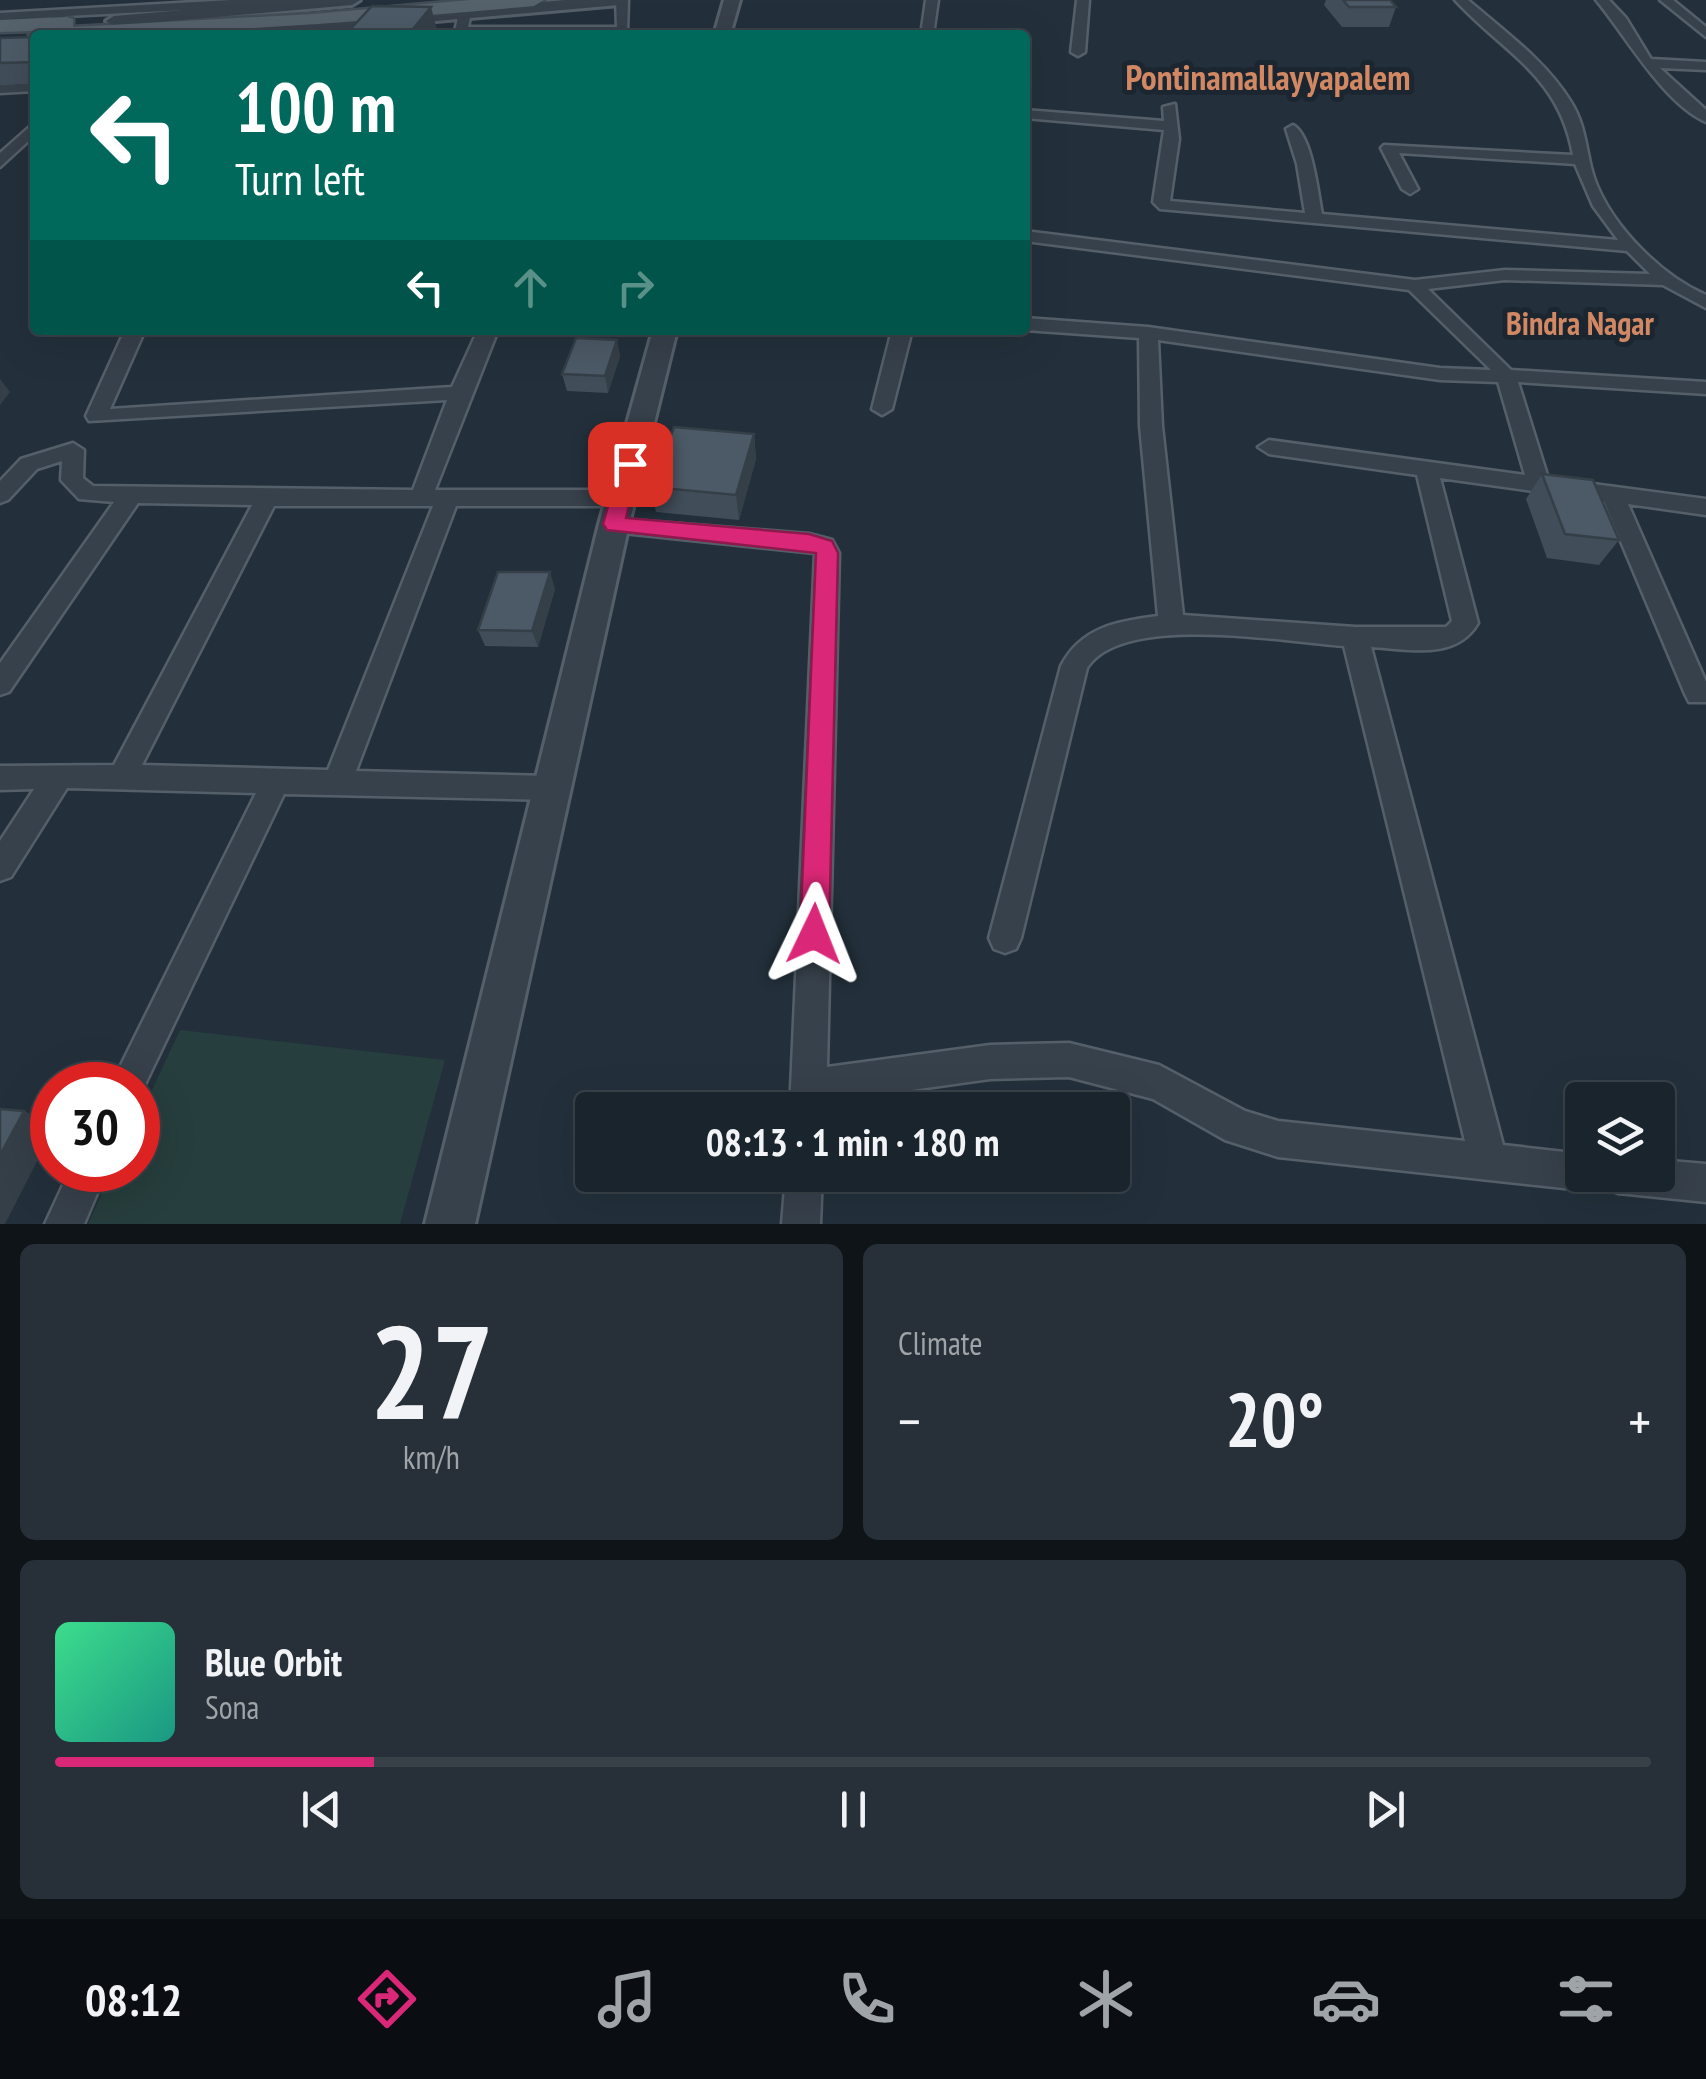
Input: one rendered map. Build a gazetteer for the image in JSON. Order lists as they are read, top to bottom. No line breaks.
{"districts":["Pontinamallayyapalem","Bindra Nagar"],"page":{"turn":["100 m","Turn left"],"limit":"30","trip":"08:13 · 1 min · 180 m","tile":[["27","km/h"],"Climate"],"heat":["−","20°","+"],"song":["Blue Orbit","Sona"],"tabs":"08:12"}}
